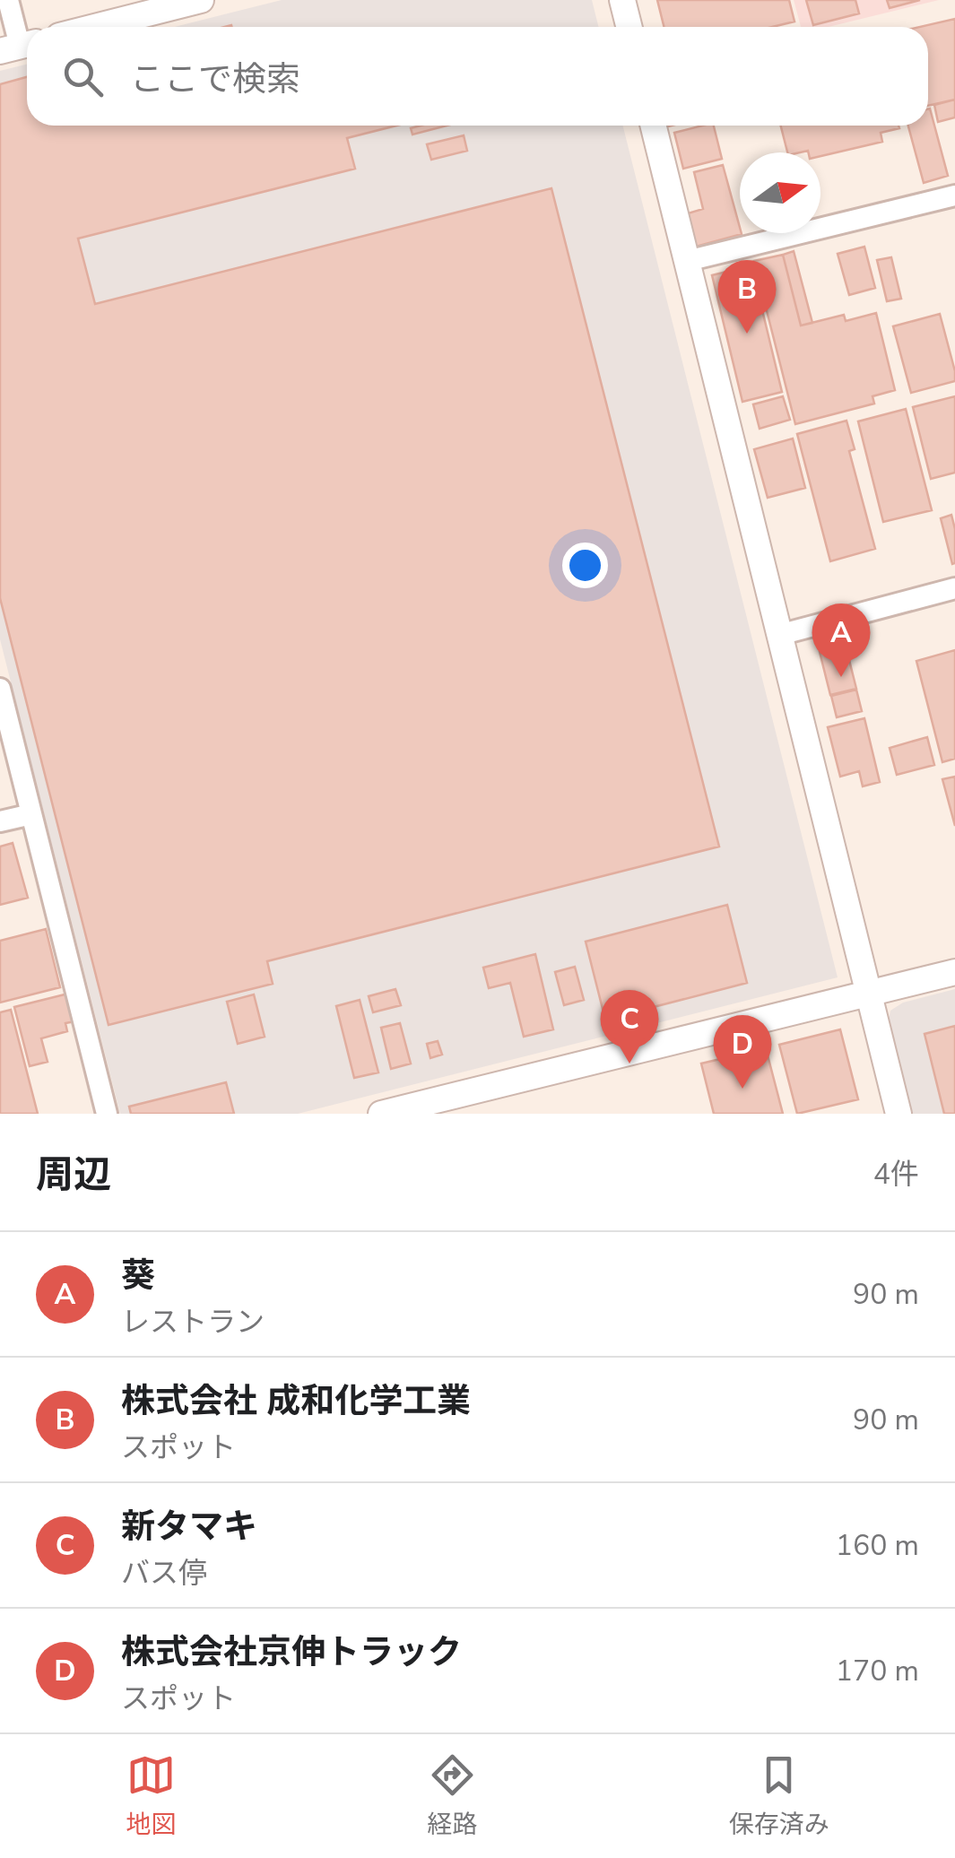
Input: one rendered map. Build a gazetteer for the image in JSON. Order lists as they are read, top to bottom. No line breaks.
{"north":"right","page":{"search":"ここで検索","pins":["B","A","C","D"],"heading":["周辺","4件"],"list":[{"mark":"A","name":"葵","note":"レストラン","value":"90 m"},{"mark":"B","name":"株式会社 成和化学工業","note":"スポット","value":"90 m"},{"mark":"C","name":"新タマキ","note":"バス停","value":"160 m"},{"mark":"D","name":"株式会社京伸トラック","note":"スポット","value":"170 m"}],"nav":["地図","経路","保存済み"]}}
